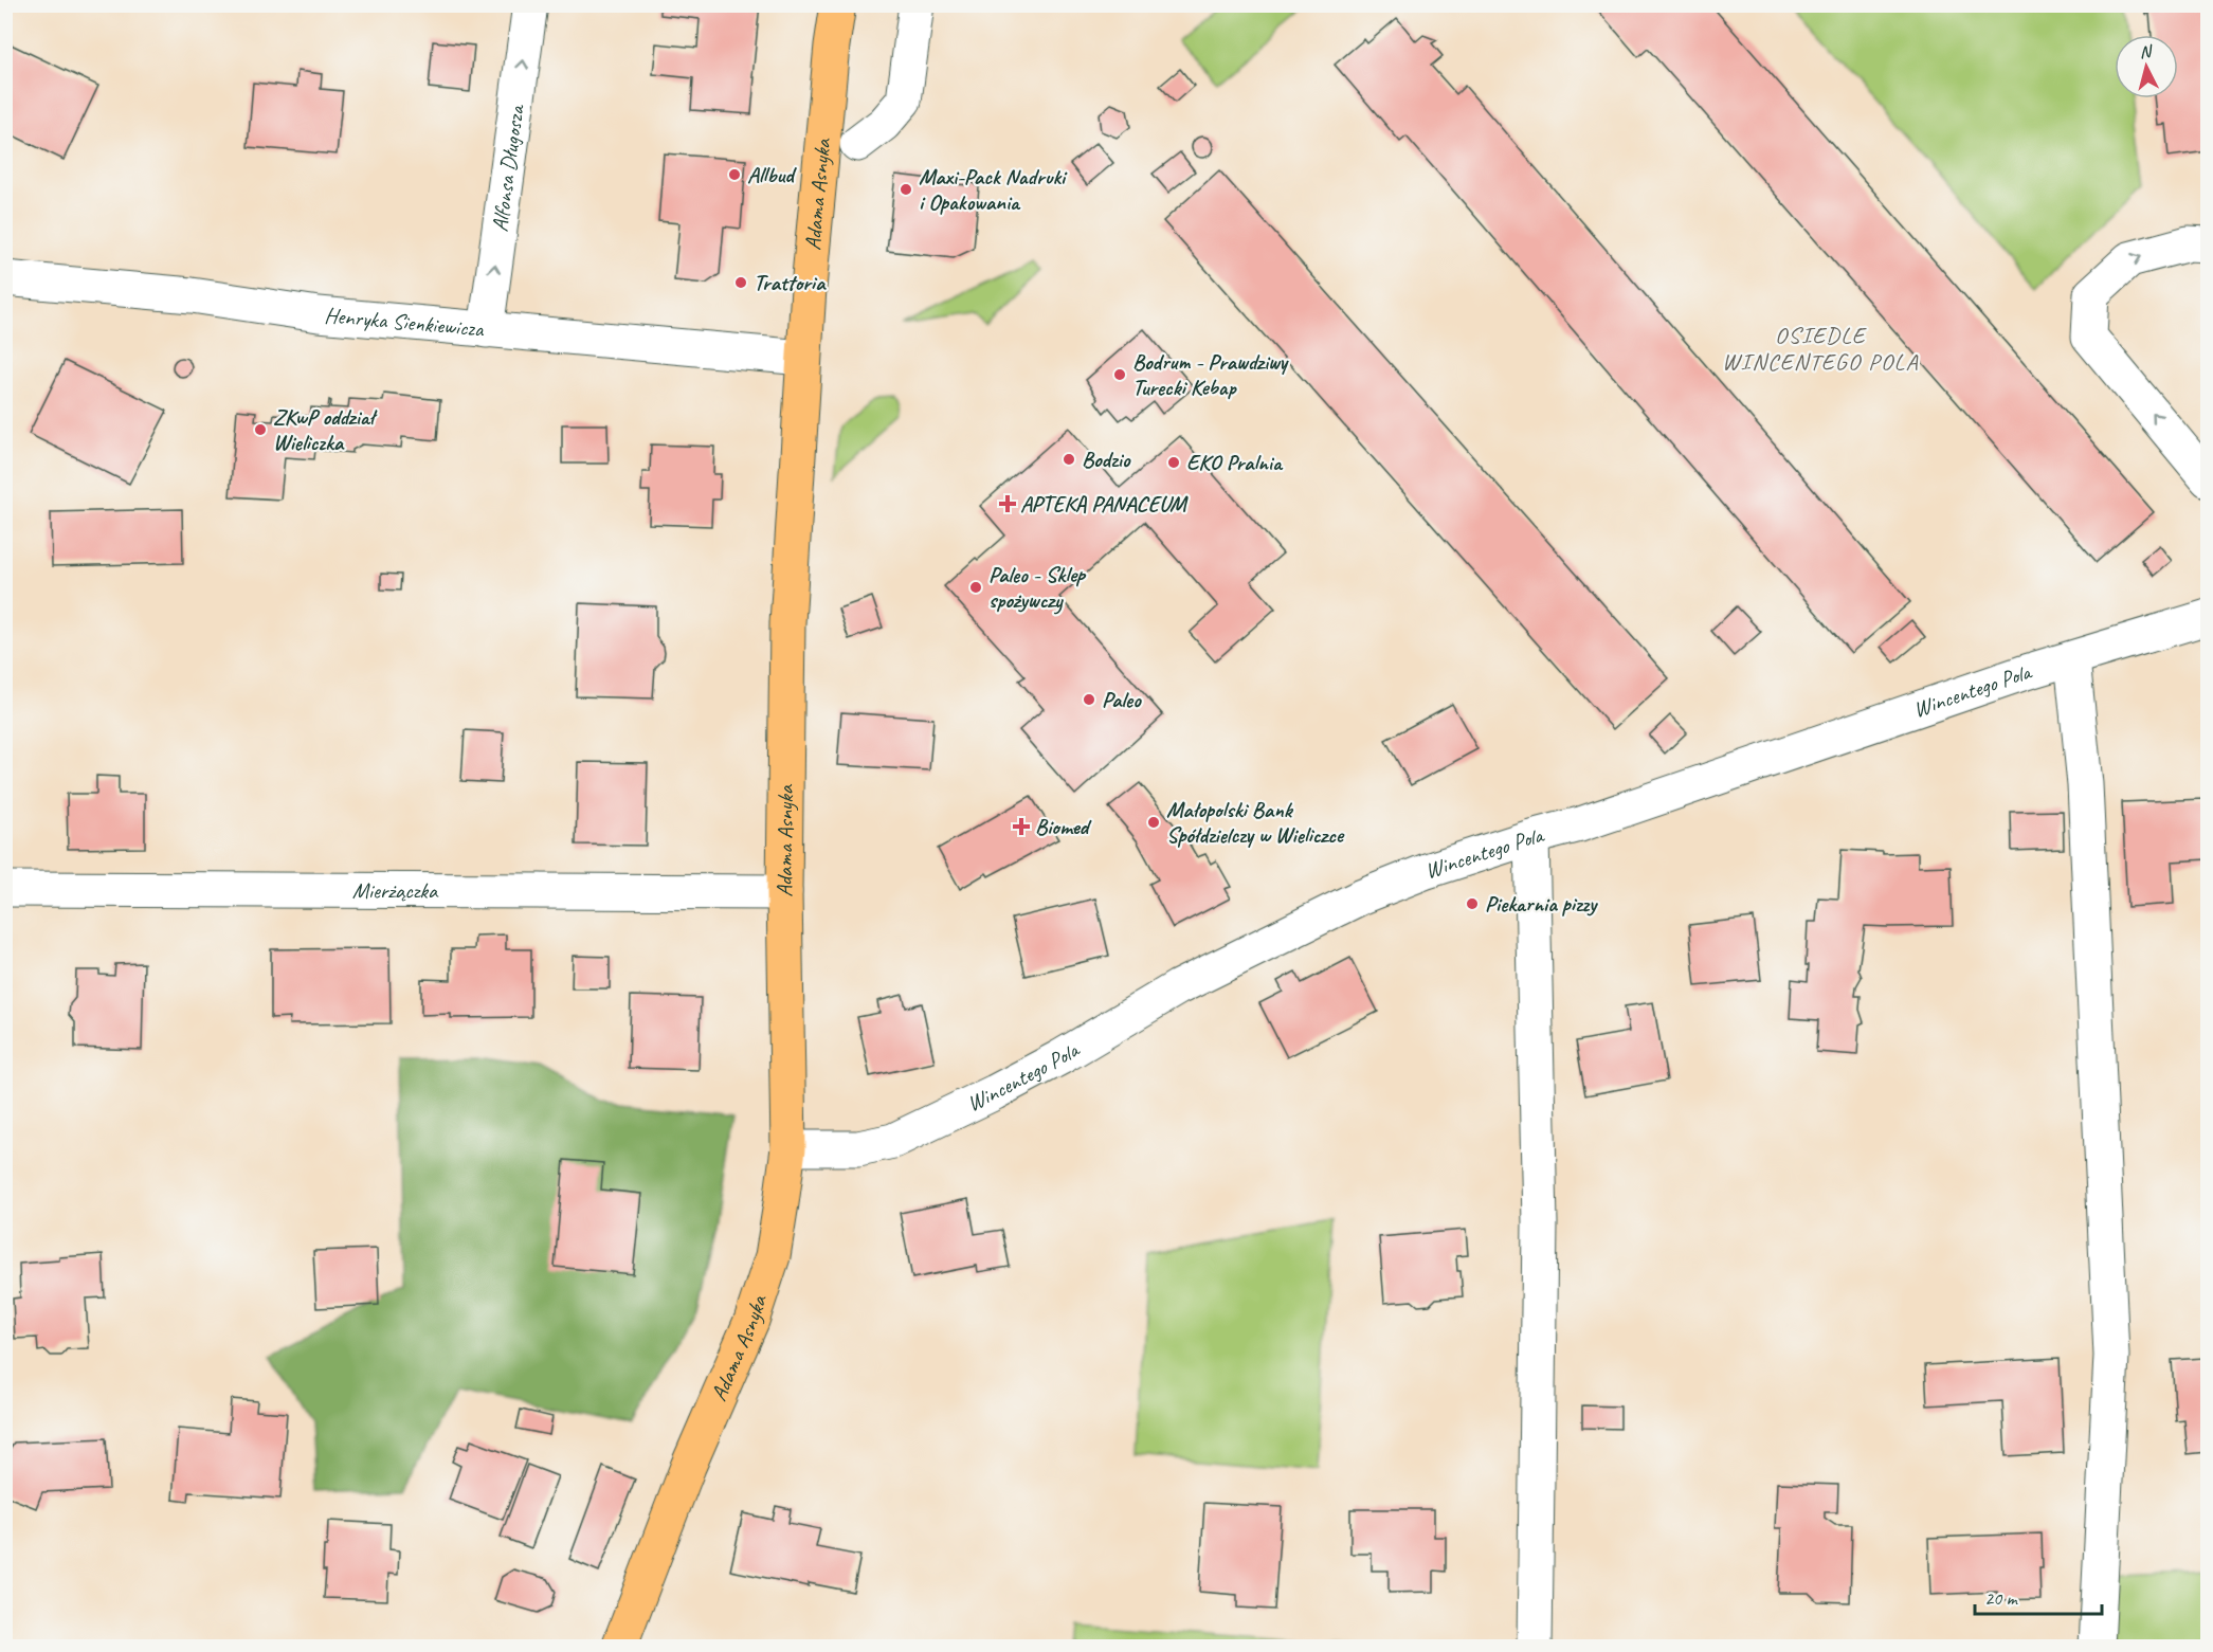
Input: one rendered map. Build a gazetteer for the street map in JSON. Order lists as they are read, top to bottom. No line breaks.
{"streets":{"main road":["Adama Asnyka"],"street":["Alfonsa Długosza","Henryka Sienkiewicza","Wincentego Pola","Mierżączka"]},"crossings":[["Alfonsa Długosza","Henryka Sienkiewicza"],["Adama Asnyka","Henryka Sienkiewicza"],["Adama Asnyka","Wincentego Pola"],["Adama Asnyka","Mierżączka"]],"one_way":["Alfonsa Długosza"],"districts":["OSIEDLE WINCENTEGO POLA"],"places":{"other":["Allbud","Maxi-Pack Nadruki i Opakowania","Trattoria","Bodrum - Prawdziwy Turecki Kebap","ZKwP oddział Wieliczka","Bodzio","EKO Pralnia","Paleo - Sklep spożywczy","Paleo","Małopolski Bank Spółdzielczy w Wieliczce","Piekarnia pizzy"],"health":["APTEKA PANACEUM","Biomed"]},"scale_bar":"20 m","north":"top"}
